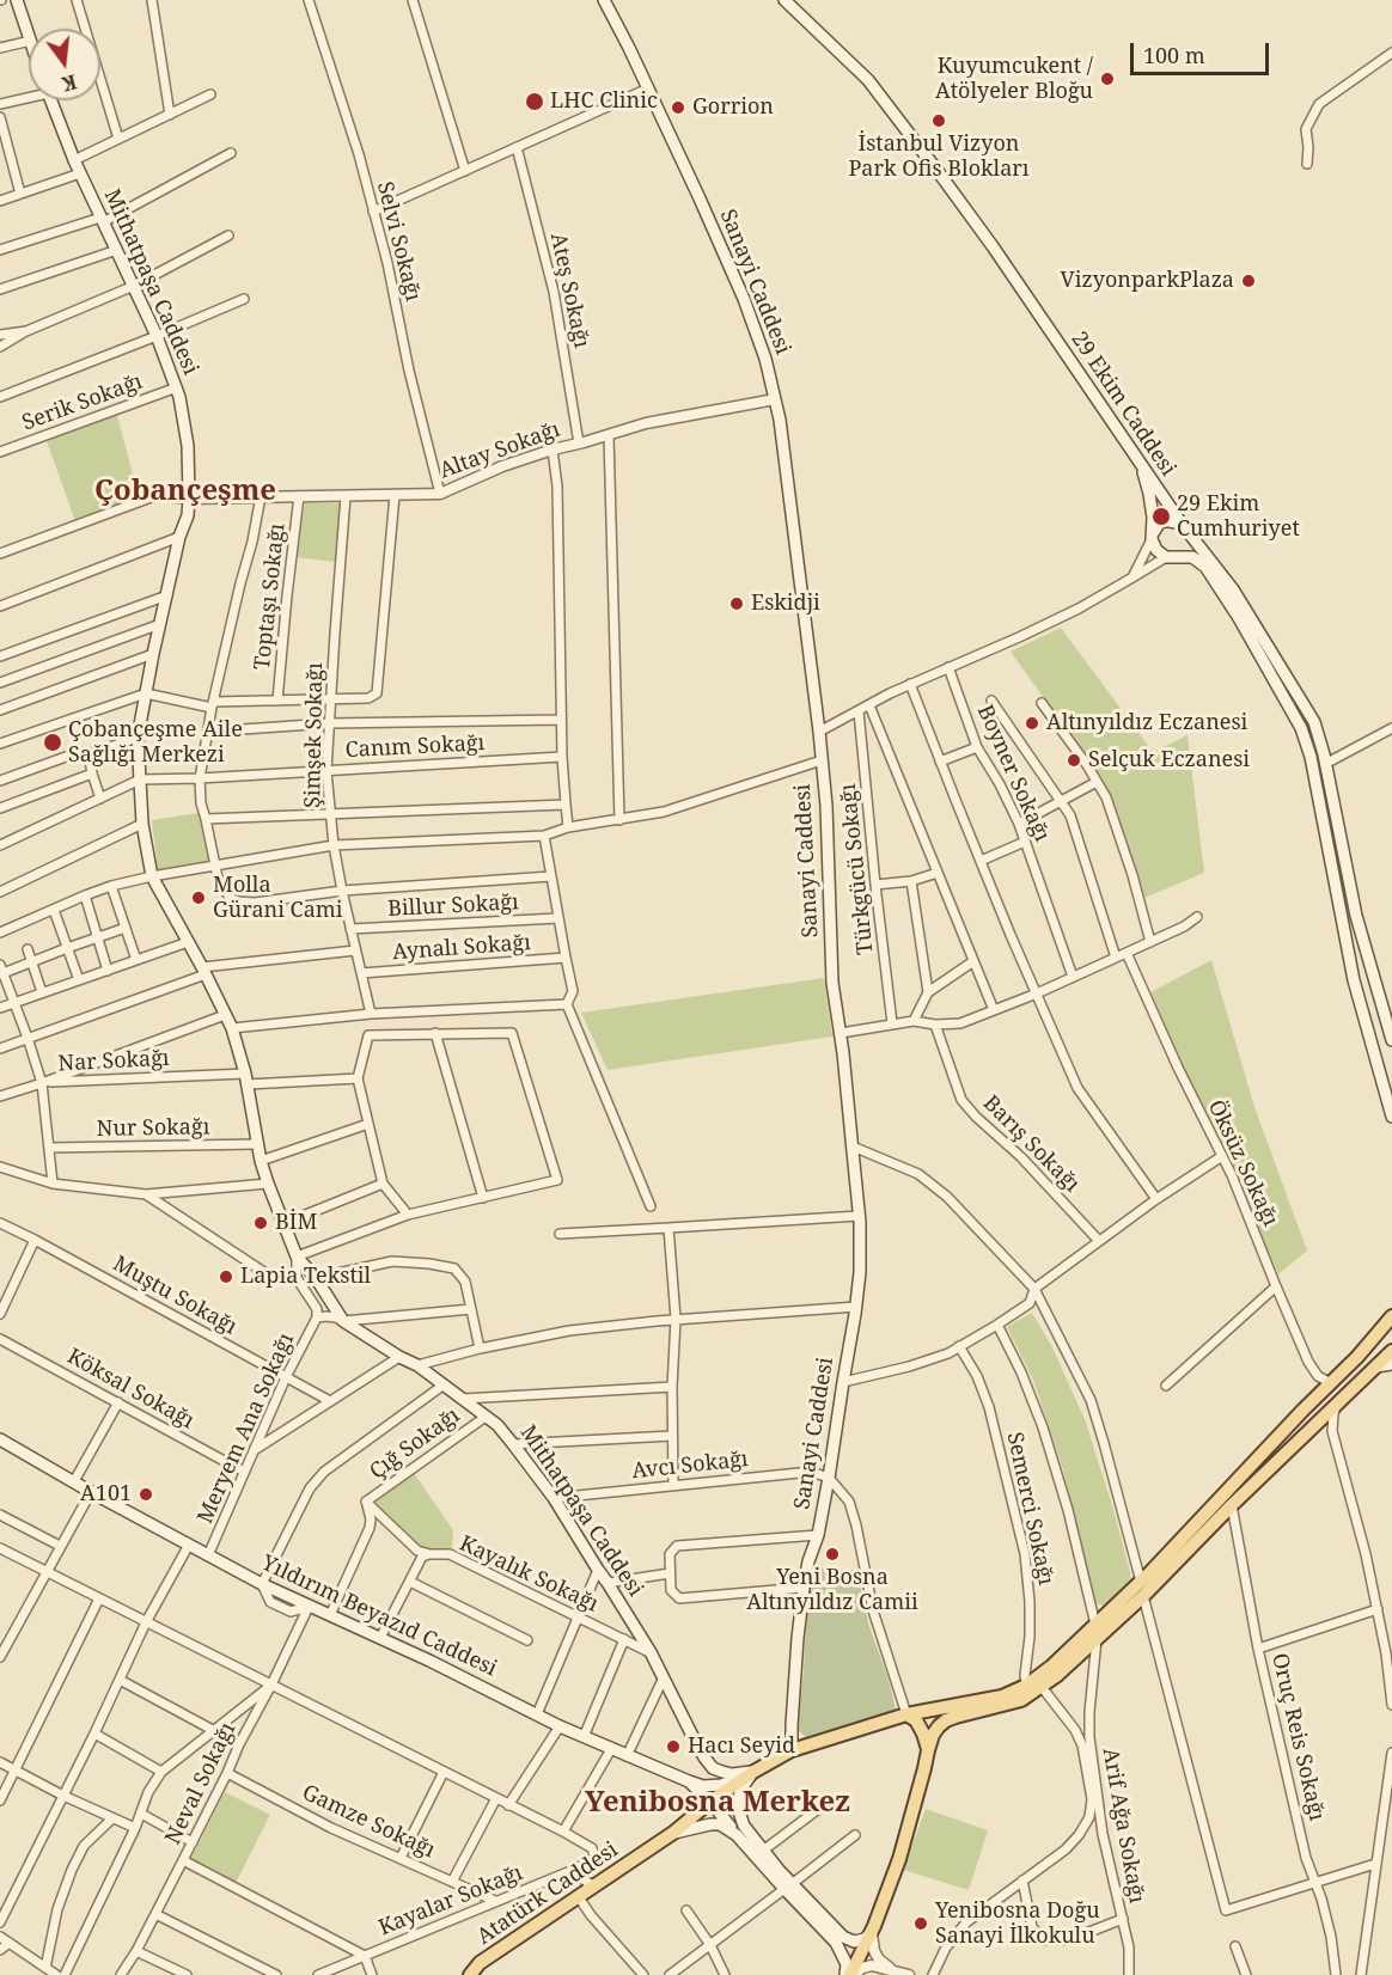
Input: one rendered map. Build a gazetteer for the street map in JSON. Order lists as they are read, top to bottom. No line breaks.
{"streets":{"main road":["Mithatpaşa Caddesi","Sanayi Caddesi","29 Ekim Caddesi","Yıldırım Beyazıd Caddesi","Atatürk Caddesi"],"street":["Selvi Sokağı","Ateş Sokağı","Serik Sokağı","Altay Sokağı","Toptaşı Sokağı","Şimşek Sokağı","Canım Sokağı","Boyner Sokağı","Türkgücü Sokağı","Billur Sokağı","Aynalı Sokağı","Nar Sokağı","Nur Sokağı","Barış Sokağı","Öksüz Sokağı","Muştu Sokağı","Köksal Sokağı","Meryem Ana Sokağı","Çığ Sokağı","Avcı Sokağı","Semerci Sokağı","Kayalık Sokağı","Oruç Reis Sokağı","Neval Sokağı","Gamze Sokağı","Arif Ağa Sokağı","Kayalar Sokağı"]},"crossings":[["Selvi Sokağı","Altay Sokağı"],["Mithatpaşa Caddesi","Serik Sokağı"],["Mithatpaşa Caddesi","Altay Sokağı"],["Mithatpaşa Caddesi","Canım Sokağı"],["Mithatpaşa Caddesi","Nar Sokağı"],["Mithatpaşa Caddesi","Nur Sokağı"],["Mithatpaşa Caddesi","Çığ Sokağı"],["Mithatpaşa Caddesi","Avcı Sokağı"],["Mithatpaşa Caddesi","Kayalık Sokağı"],["Mithatpaşa Caddesi","Yıldırım Beyazıd Caddesi"],["Mithatpaşa Caddesi","Atatürk Caddesi"],["Sanayi Caddesi","Altay Sokağı"],["Sanayi Caddesi","Avcı Sokağı"],["Sanayi Caddesi","Atatürk Caddesi"],["Ateş Sokağı","Altay Sokağı"],["Altay Sokağı","Toptaşı Sokağı"],["Altay Sokağı","Şimşek Sokağı"],["Şimşek Sokağı","Canım Sokağı"],["Şimşek Sokağı","Billur Sokağı"],["Şimşek Sokağı","Aynalı Sokağı"],["Nar Sokağı","Nur Sokağı"],["Öksüz Sokağı","Atatürk Caddesi"],["Muştu Sokağı","Meryem Ana Sokağı"],["Köksal Sokağı","Meryem Ana Sokağı"],["Meryem Ana Sokağı","Yıldırım Beyazıd Caddesi"],["Semerci Sokağı","Atatürk Caddesi"],["Yıldırım Beyazıd Caddesi","Neval Sokağı"],["Yıldırım Beyazıd Caddesi","Atatürk Caddesi"],["Neval Sokağı","Gamze Sokağı"],["Gamze Sokağı","Kayalar Sokağı"]],"districts":["Çobançeşme","Yenibosna Merkez"],"places":["Kuyumcukent / Atölyeler Bloğu","LHC Clinic","Gorrion","İstanbul Vizyon Park Ofis Blokları","VizyonparkPlaza","29 Ekim Cumhuriyet","Eskidji","Altınyıldız Eczanesi","Çobançeşme Aile Sağlığı Merkezi","Selçuk Eczanesi","Molla Gürani Cami","BİM","Lapia Tekstil","A101","Yeni Bosna Altınyıldız Camii","Hacı Seyid","Yenibosna Doğu Sanayi İlkokulu"],"scale_bar":"100 m","north":"bottom"}
